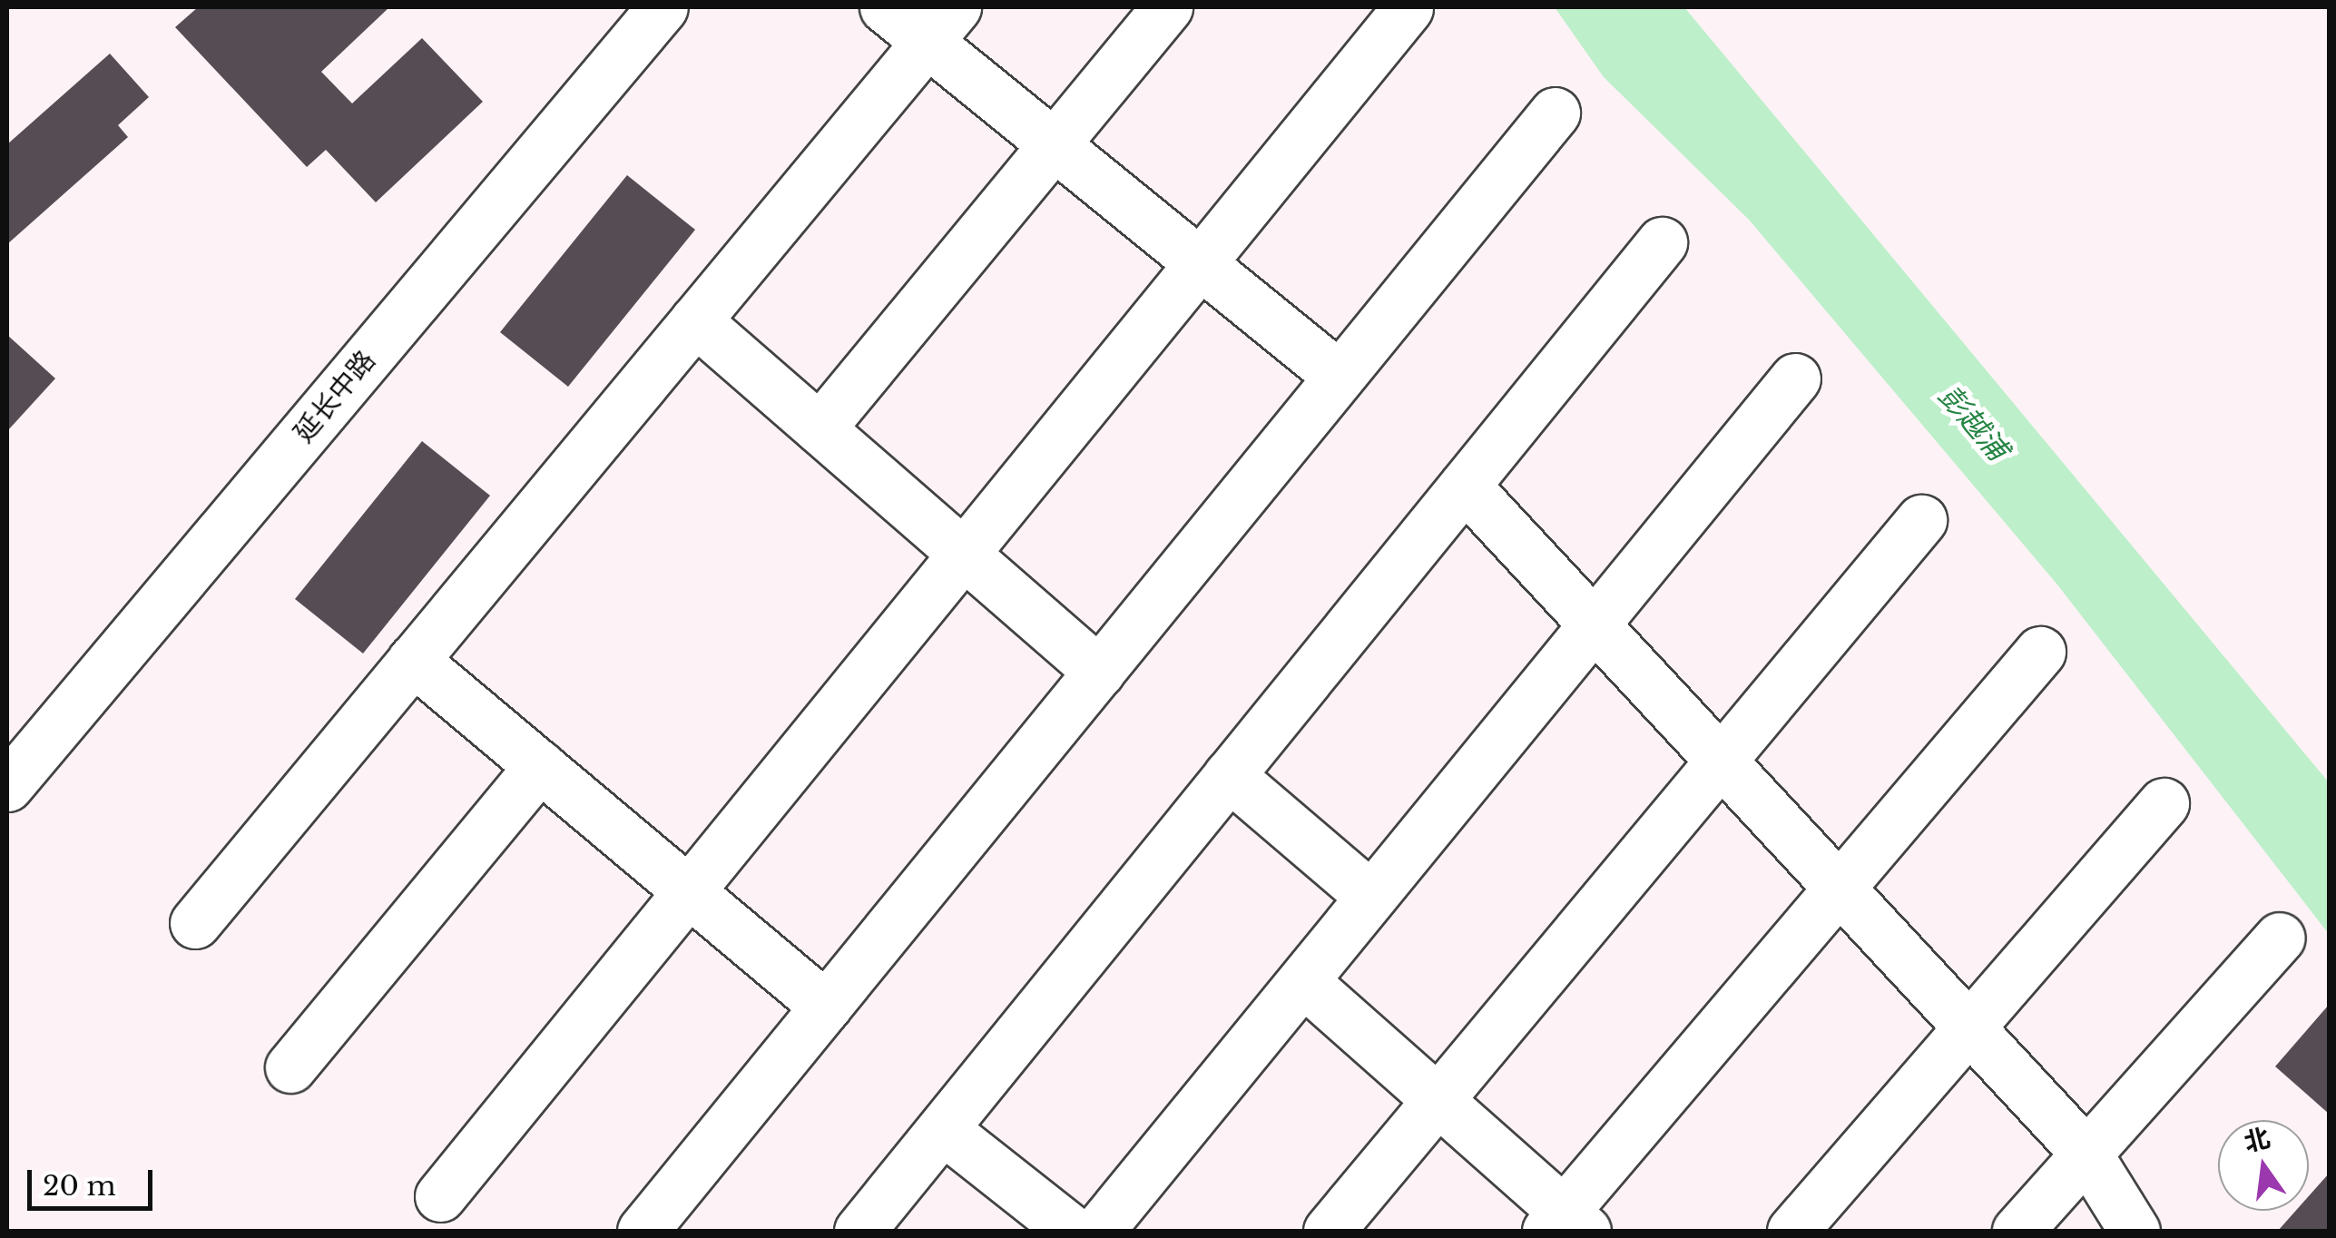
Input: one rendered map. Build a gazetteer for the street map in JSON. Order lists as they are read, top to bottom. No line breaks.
{"streets":{"street":["延长中路"]},"water":["彭越浦"],"scale_bar":"20 m","north":"top"}
